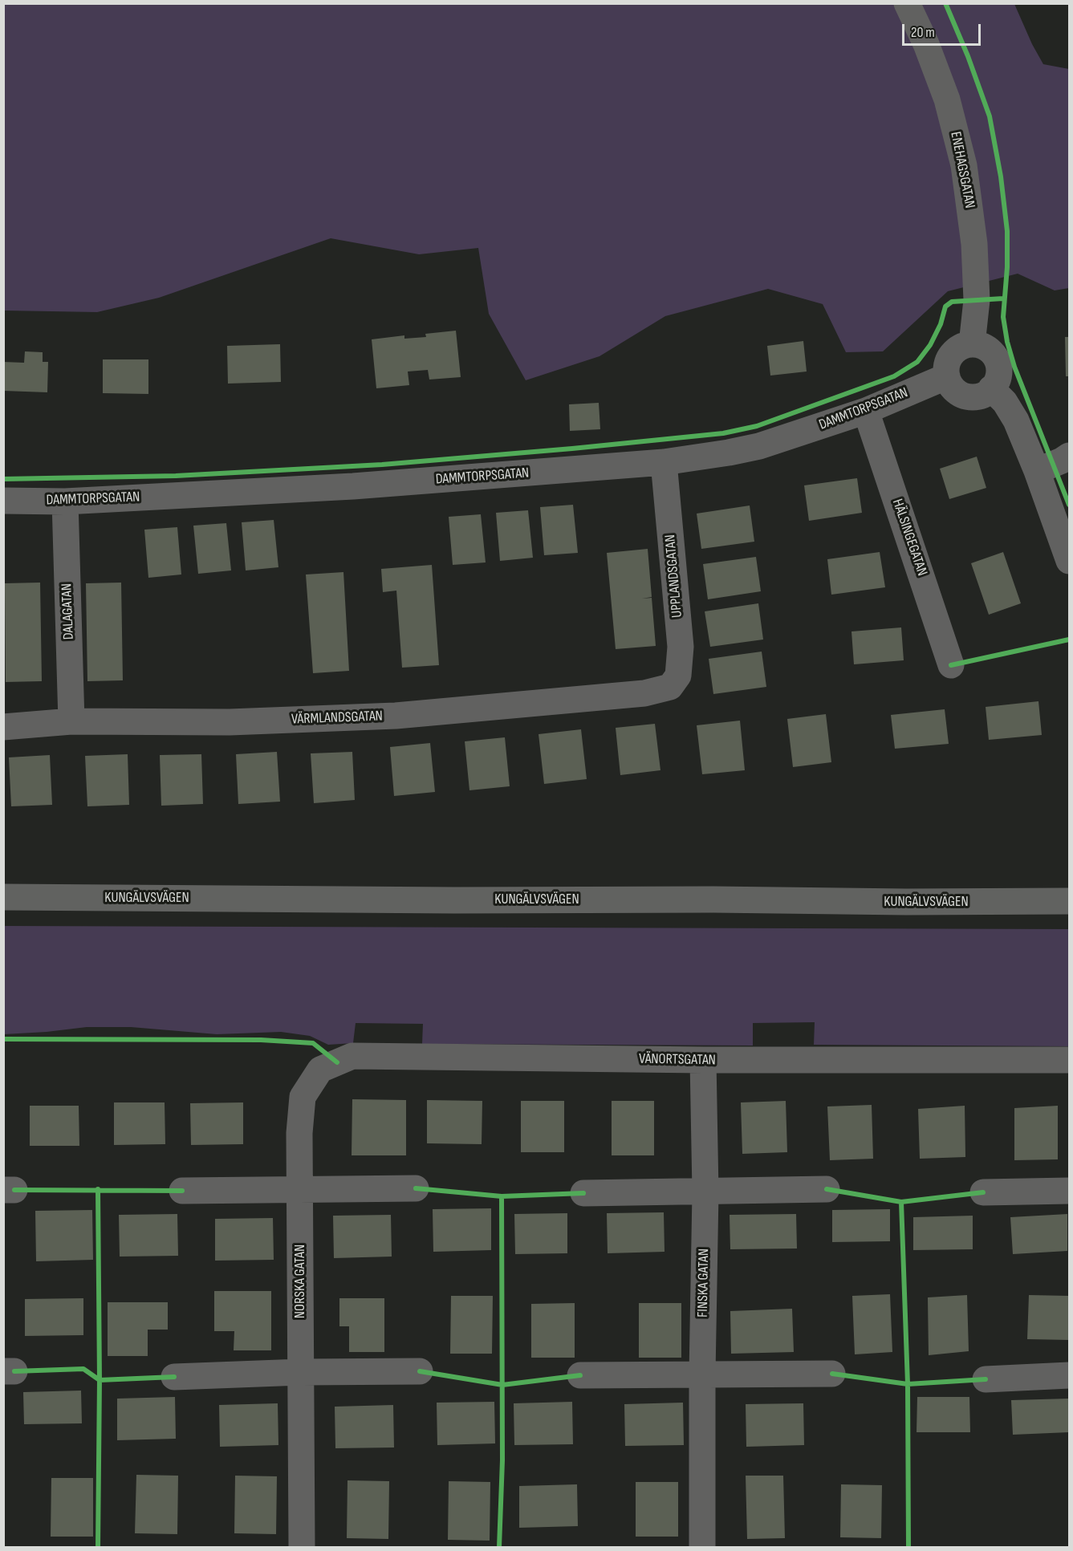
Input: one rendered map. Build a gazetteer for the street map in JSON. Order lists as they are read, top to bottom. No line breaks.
{"streets":{"main road":["KUNGÄLVSVÄGEN"],"street":["ENEHAGSGATAN","DAMMTORPSGATAN","HÄLSINGEGATAN","UPPLANDSGATAN","DALAGATAN","VÄRMLANDSGATAN","VÄNORTSGATAN","NORSKA GATAN","FINSKA GATAN"]},"crossings":[["ENEHAGSGATAN","DAMMTORPSGATAN"],["DAMMTORPSGATAN","HÄLSINGEGATAN"],["DAMMTORPSGATAN","UPPLANDSGATAN"],["DAMMTORPSGATAN","DALAGATAN"],["UPPLANDSGATAN","VÄRMLANDSGATAN"],["DALAGATAN","VÄRMLANDSGATAN"],["VÄNORTSGATAN","NORSKA GATAN"],["VÄNORTSGATAN","FINSKA GATAN"]],"scale_bar":"20 m"}
